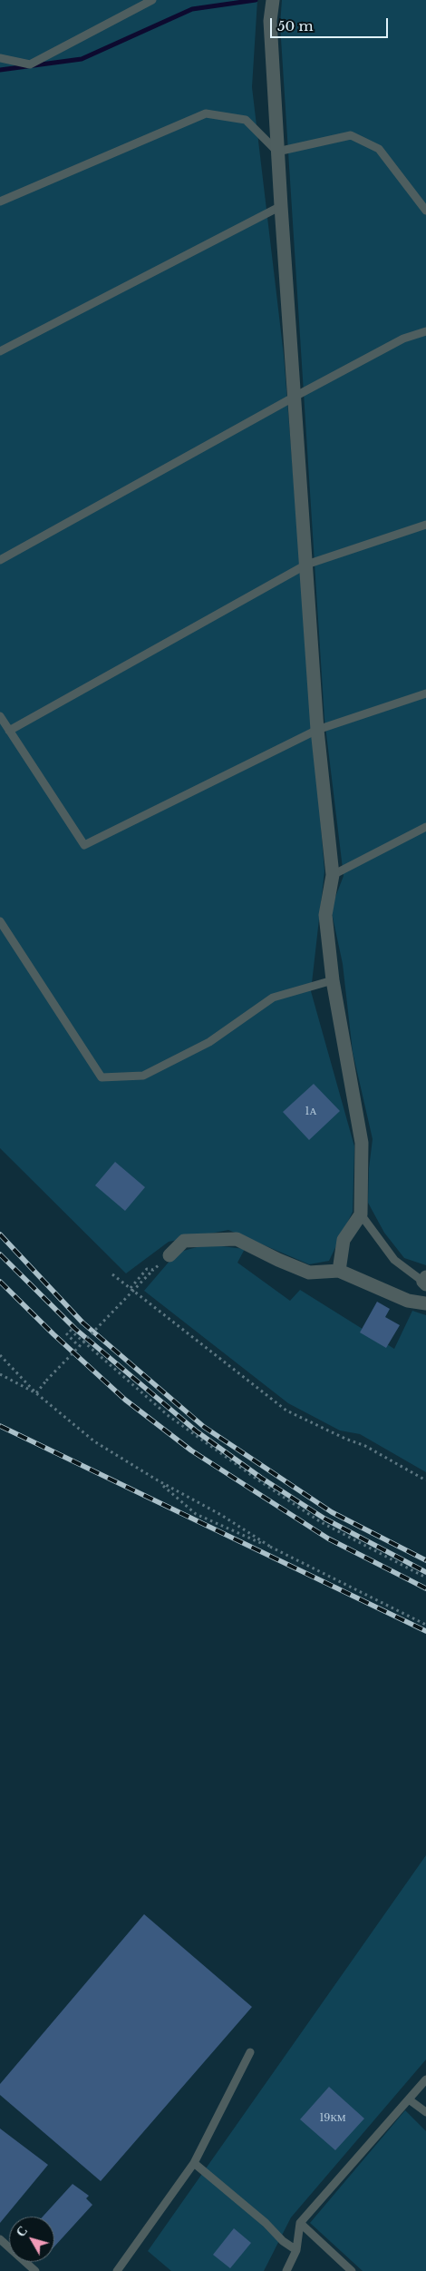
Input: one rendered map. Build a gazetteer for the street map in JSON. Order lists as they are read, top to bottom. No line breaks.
{"house_numbers":["1А","19КМ"],"scale_bar":"50 m","north":"top left"}
